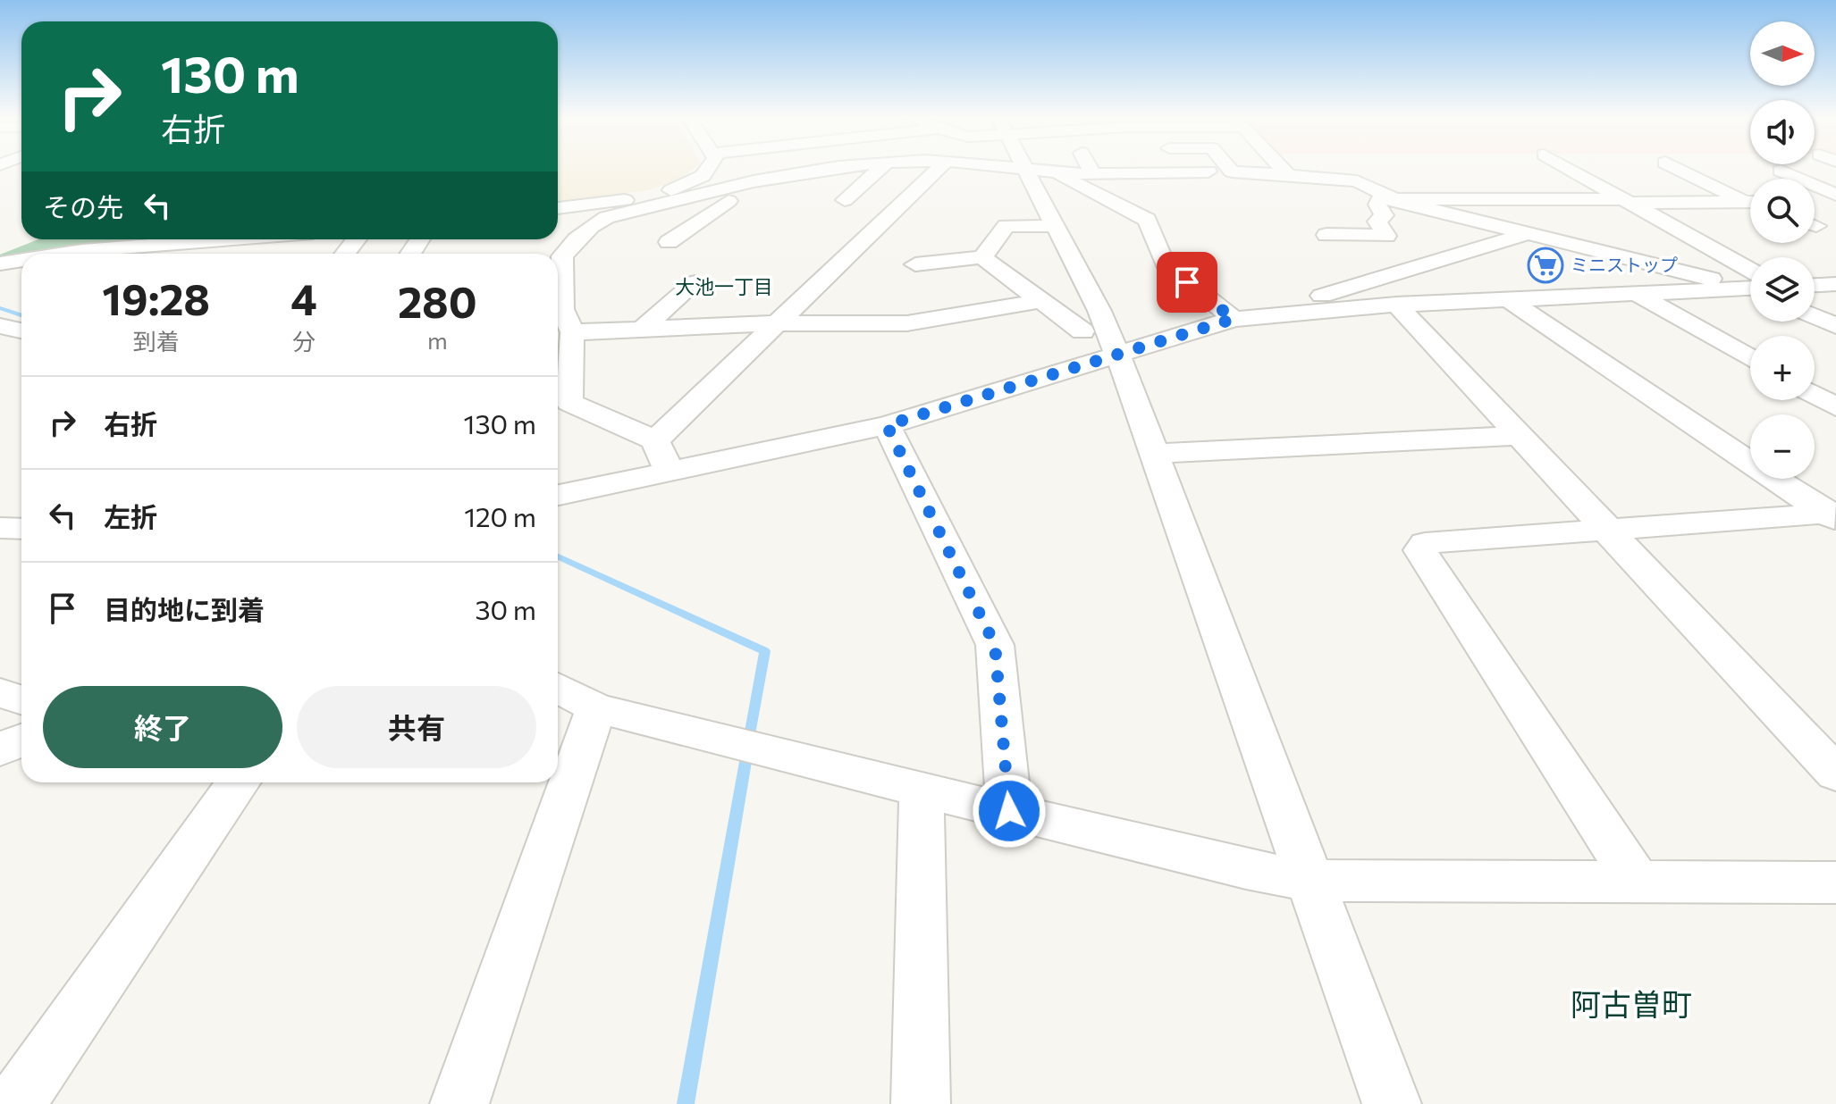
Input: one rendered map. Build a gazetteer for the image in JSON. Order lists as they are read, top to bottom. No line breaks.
{"districts":["大池一丁目","阿古曽町"],"places":{"supermarket":["ミニストップ"]},"north":"right","page":{"map_buttons":["+","−"],"turn":["130 m","右折"],"then":"その先","eta":["19:28","到着","4","分","280","m"],"list":[{"name":"右折","value":"130 m"},{"name":"左折","value":"120 m"},{"name":"目的地に到着","value":"30 m"}],"buttons":["終了","共有"]}}
